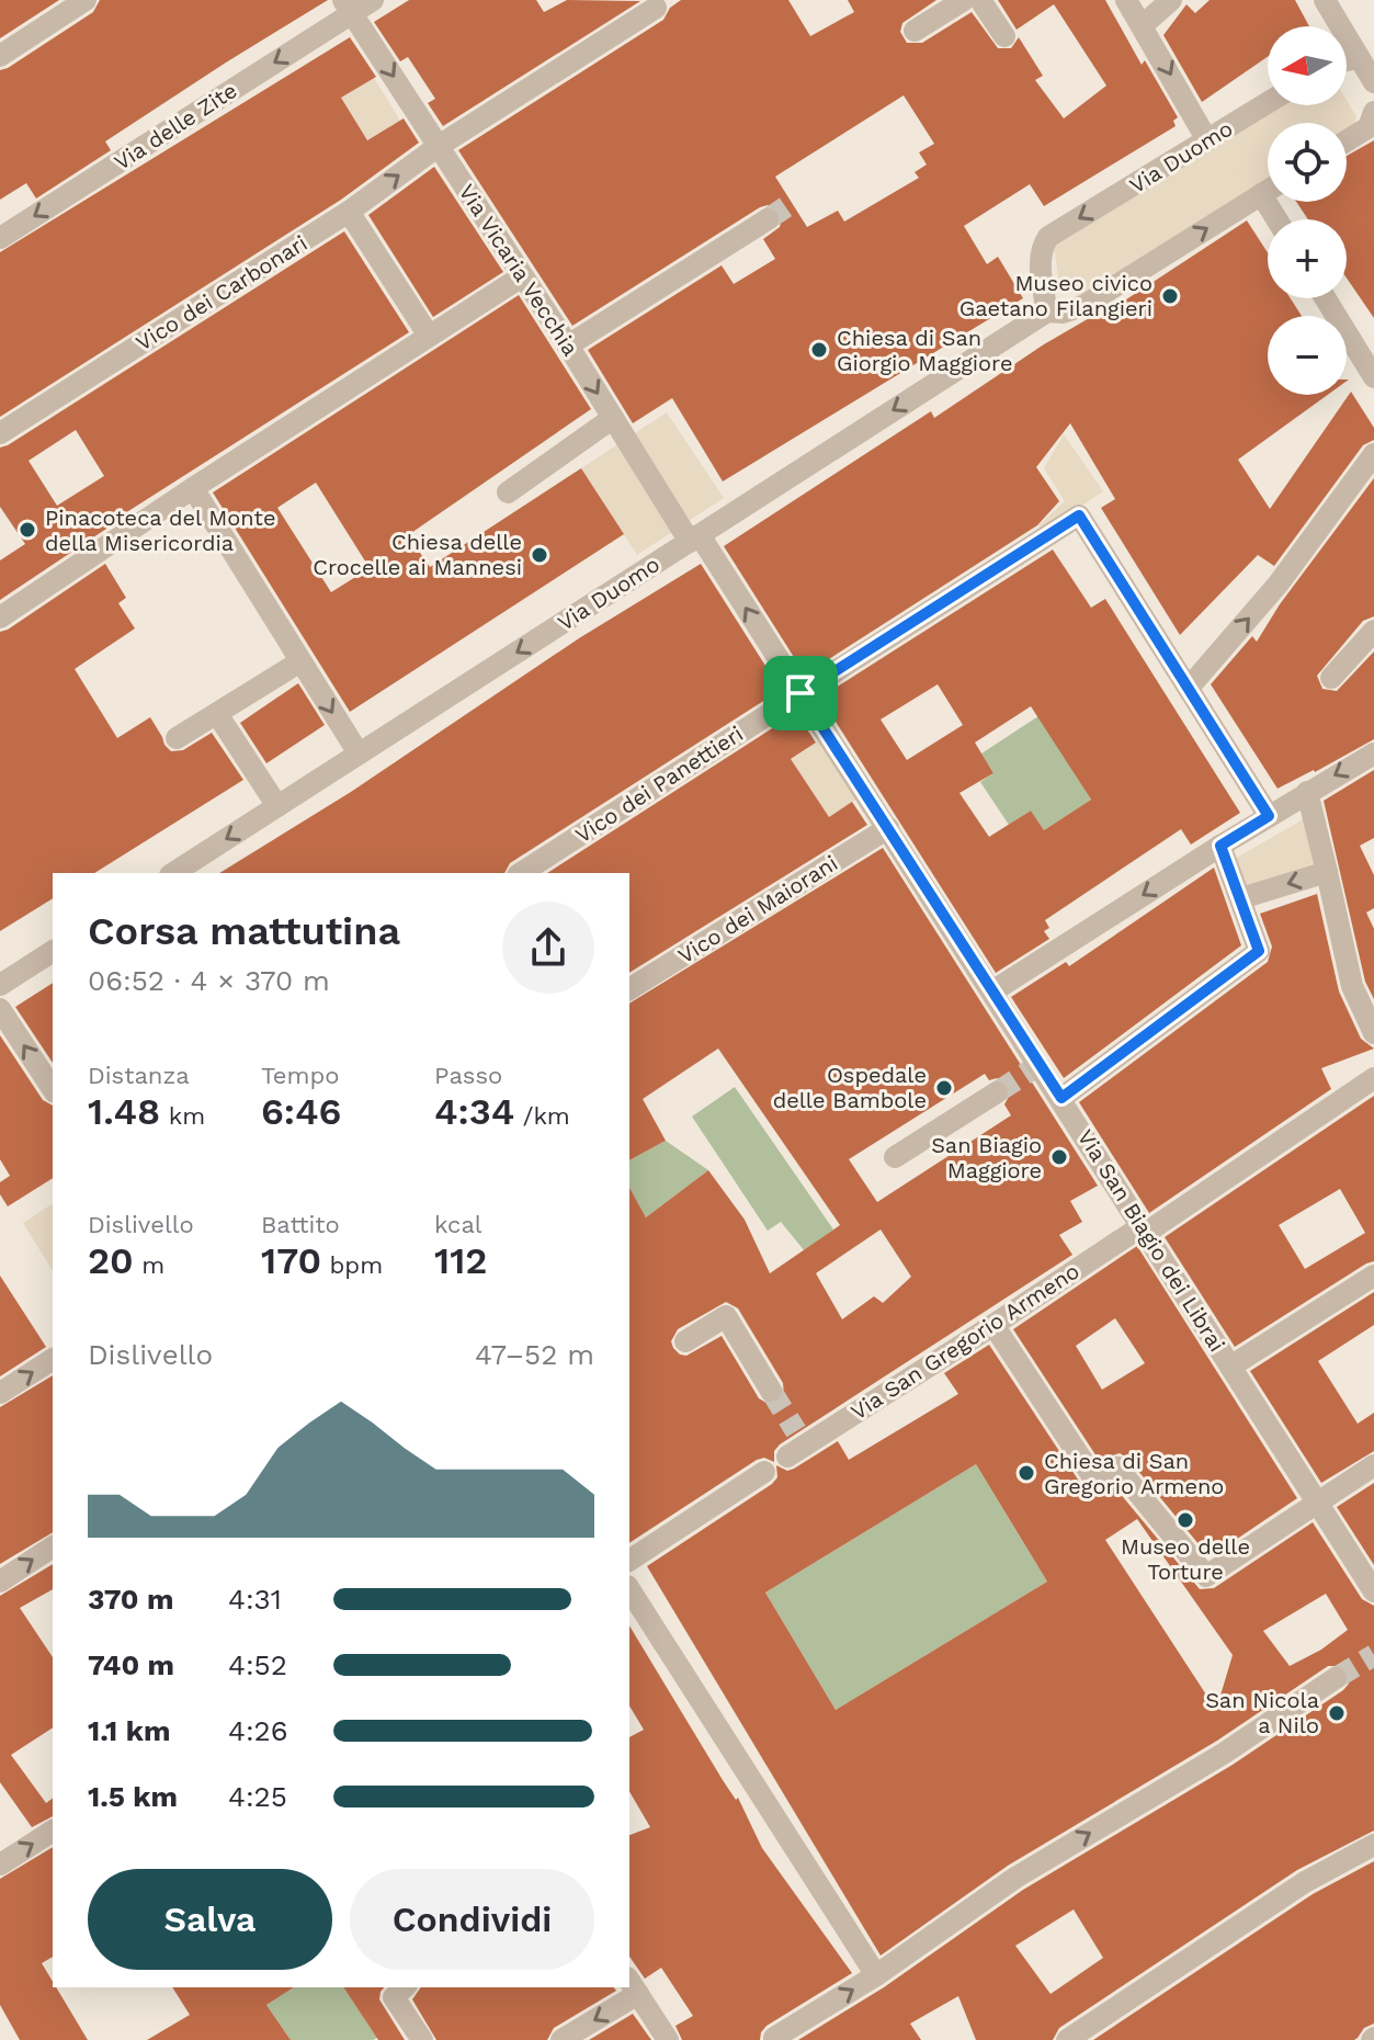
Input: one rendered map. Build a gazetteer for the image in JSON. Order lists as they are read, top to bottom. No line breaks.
{"streets":{"street":["Via delle Zite","Via Duomo","Via Vicaria Vecchia","Vico dei Carbonari","Vico dei Panettieri","Vico dei Maiorani","Via San Biagio dei Librai","Via San Gregorio Armeno"]},"crossings":[["Via delle Zite","Via Vicaria Vecchia"],["Via Duomo","Via Vicaria Vecchia"],["Via Duomo","Via San Biagio dei Librai"],["Via Vicaria Vecchia","Vico dei Carbonari"],["Via Vicaria Vecchia","Via San Biagio dei Librai"],["Vico dei Panettieri","Via San Biagio dei Librai"],["Vico dei Maiorani","Via San Biagio dei Librai"],["Via San Biagio dei Librai","Via San Gregorio Armeno"]],"one_way":["Via delle Zite","Via Vicaria Vecchia"],"places":["Museo civico Gaetano Filangieri","Chiesa di San Giorgio Maggiore","Pinacoteca del Monte della Misericordia","Chiesa delle Crocelle ai Mannesi","Ospedale delle Bambole","San Biagio Maggiore","Chiesa di San Gregorio Armeno","Museo delle Torture","San Nicola a Nilo"],"north":"left","page":{"map_buttons":["+","−"],"heading":["Corsa mattutina","06:52 · 4 × 370 m"],"stats":[["Distanza","1.48 km"],["Tempo","6:46"],["Passo","4:34 /km"],["Dislivello","20 m"],["Battito","170 bpm"],["kcal","112"]],"chart":["Dislivello","47–52 m"],"list":[{"name":"370 m","note":"4:31"},{"name":"740 m","note":"4:52"},{"name":"1.1 km","note":"4:26"},{"name":"1.5 km","note":"4:25"}],"buttons":["Salva","Condividi"]}}
